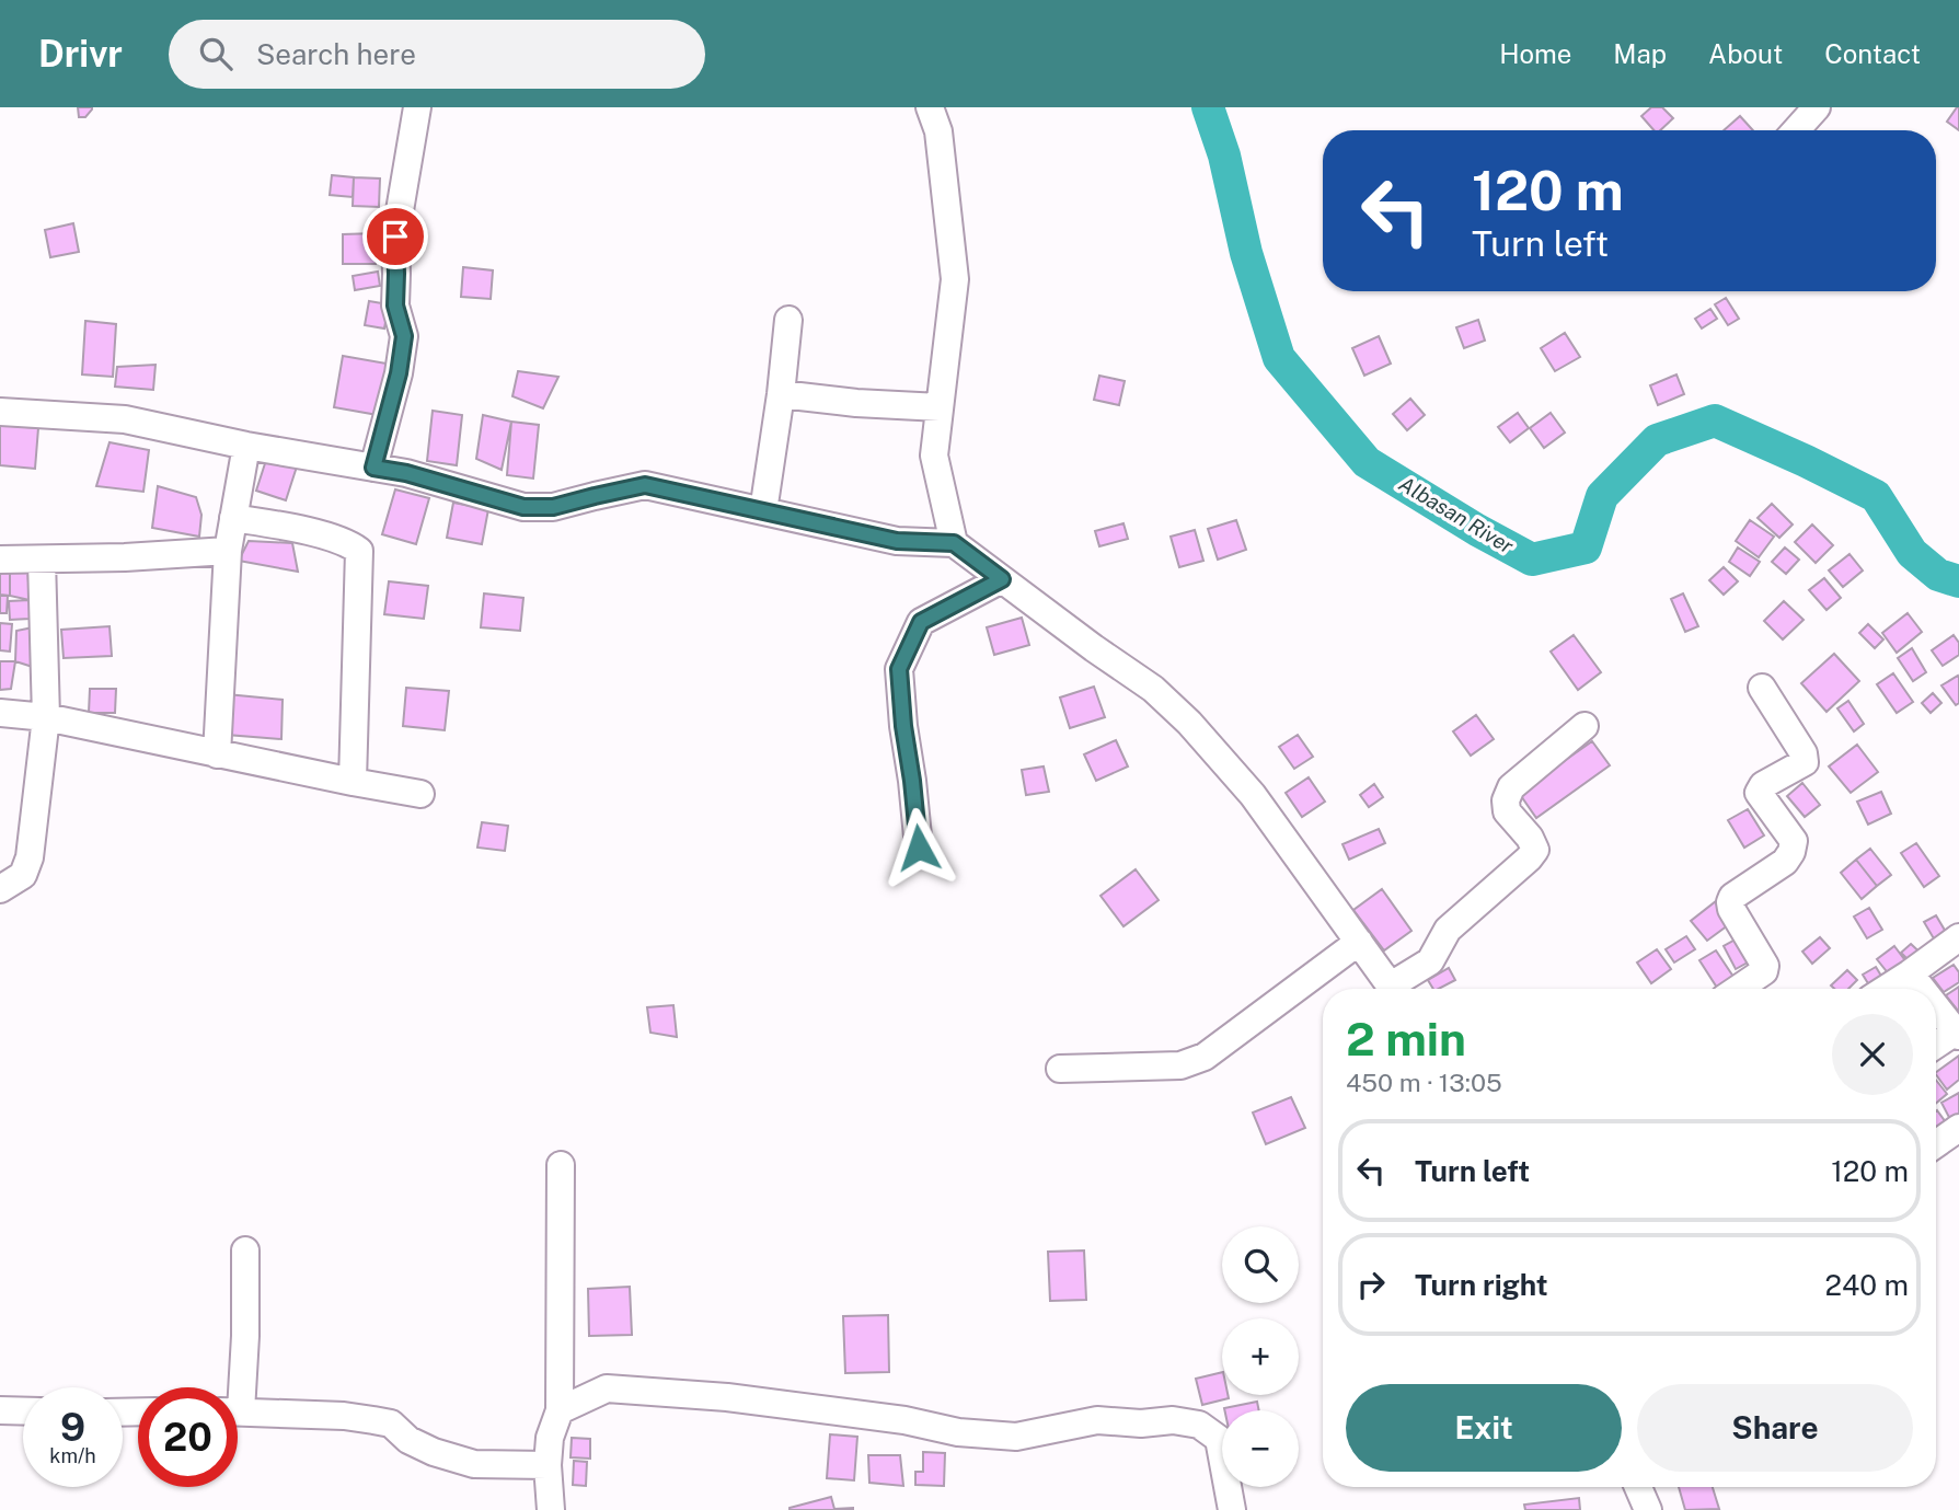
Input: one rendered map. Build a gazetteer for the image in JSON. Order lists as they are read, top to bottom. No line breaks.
{"water":["Albasan River"],"page":{"header":"Drivr","search":"Search here","nav":["Home","Map","About","Contact"],"turn":["120 m","Turn left"],"heading":["2 min","450 m · 13:05"],"list":[{"name":"Turn left","value":"120 m"},{"name":"Turn right","value":"240 m"}],"map_buttons":["+","−"],"buttons":["Exit","Share"],"speed":"9 km/h","limit":"20"}}
